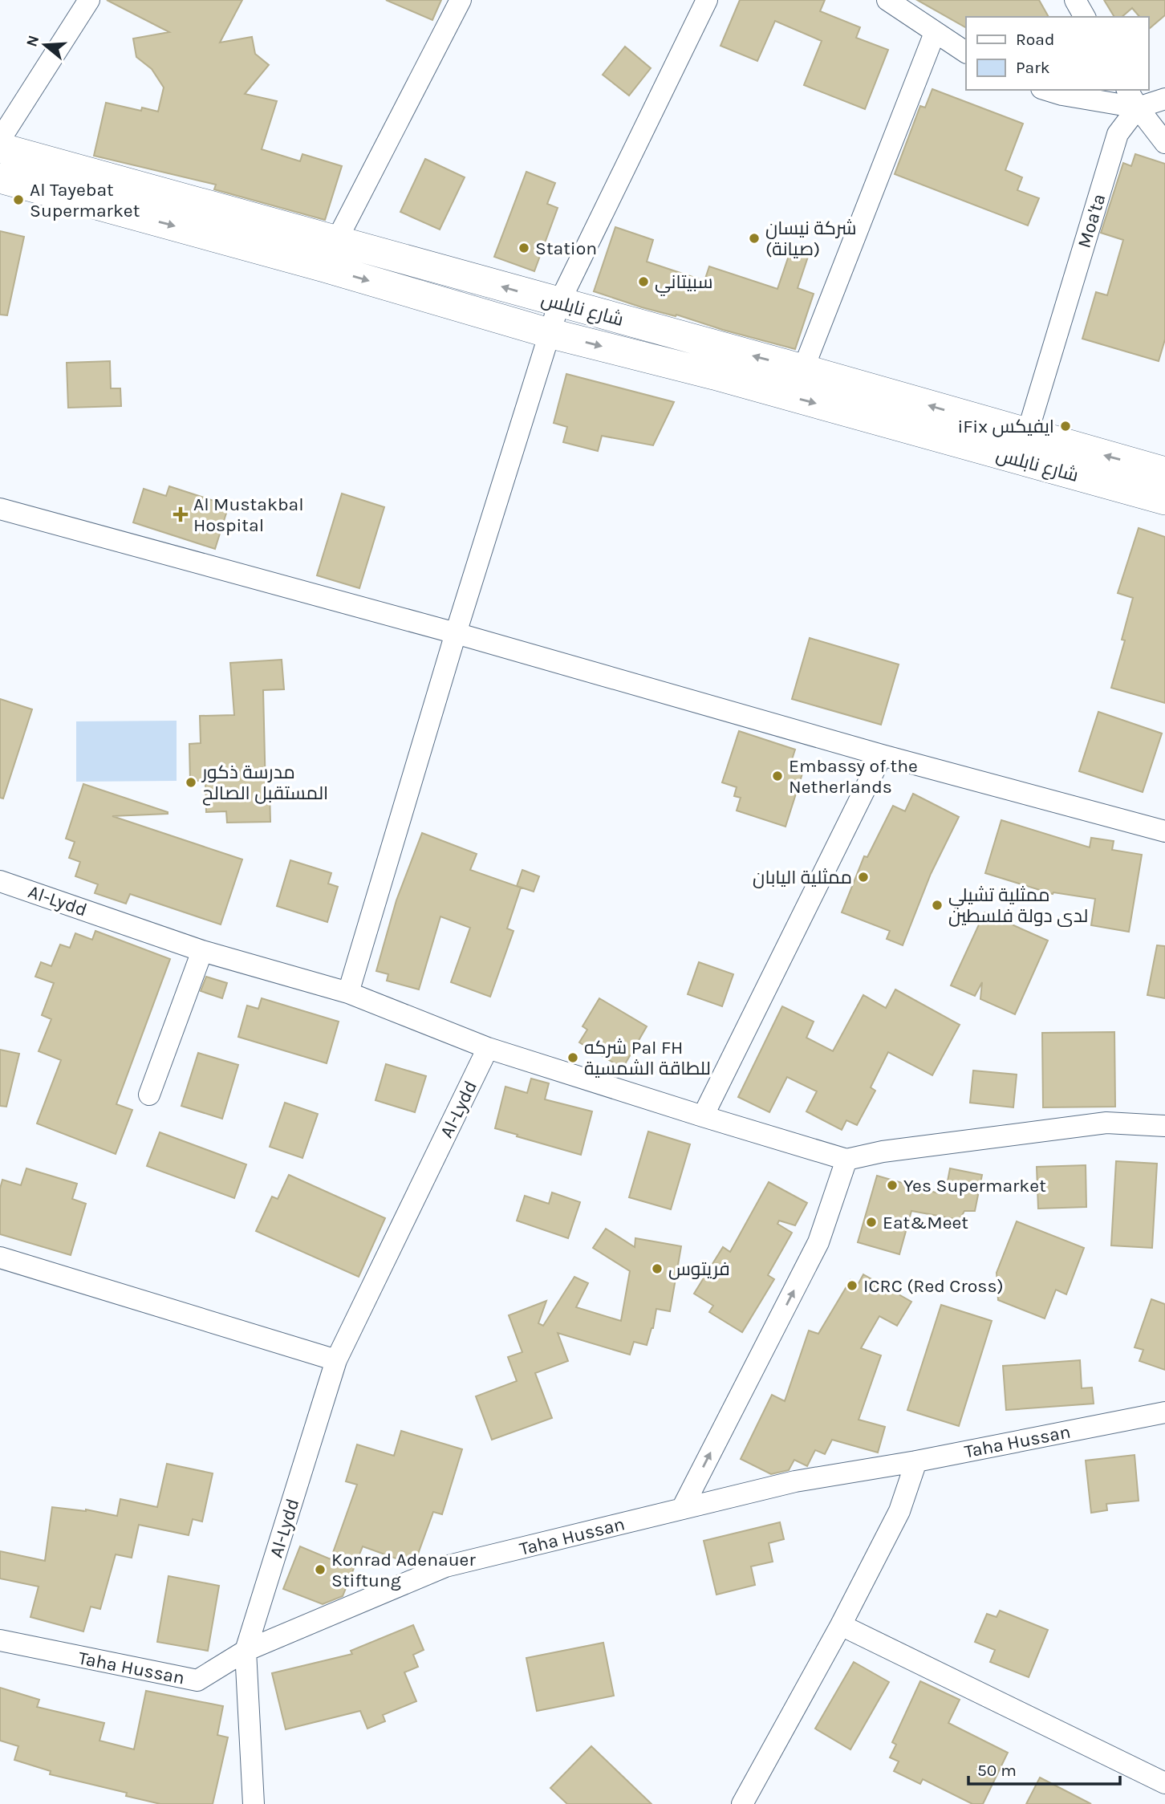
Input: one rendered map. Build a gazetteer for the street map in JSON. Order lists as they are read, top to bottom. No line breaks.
{"streets":{"main road":["شارع نابلس"],"street":["Moa'ta","Al-Lydd","Taha Hussan"]},"crossings":[["Moa'ta","شارع نابلس"],["Al-Lydd","Taha Hussan"]],"places":{"other":["Al Tayebat Supermarket","شركة نيسان (صيانة)","Station","سبيتاني","iFix ايفيكس","Embassy of the Netherlands","مدرسة ذكور المستقبل الصالح","ممثلية اليابان","ممثلية تشيلي لدى دولة فلسطين","شركه Pal FH للطاقة الشمسية","Yes Supermarket","Eat&Meet","فريتوس","ICRC (Red Cross)","Konrad Adenauer Stiftung"],"health":["Al Mustakbal Hospital"]},"legend":["Road","Park"],"scale_bar":"50 m","north":"left"}
